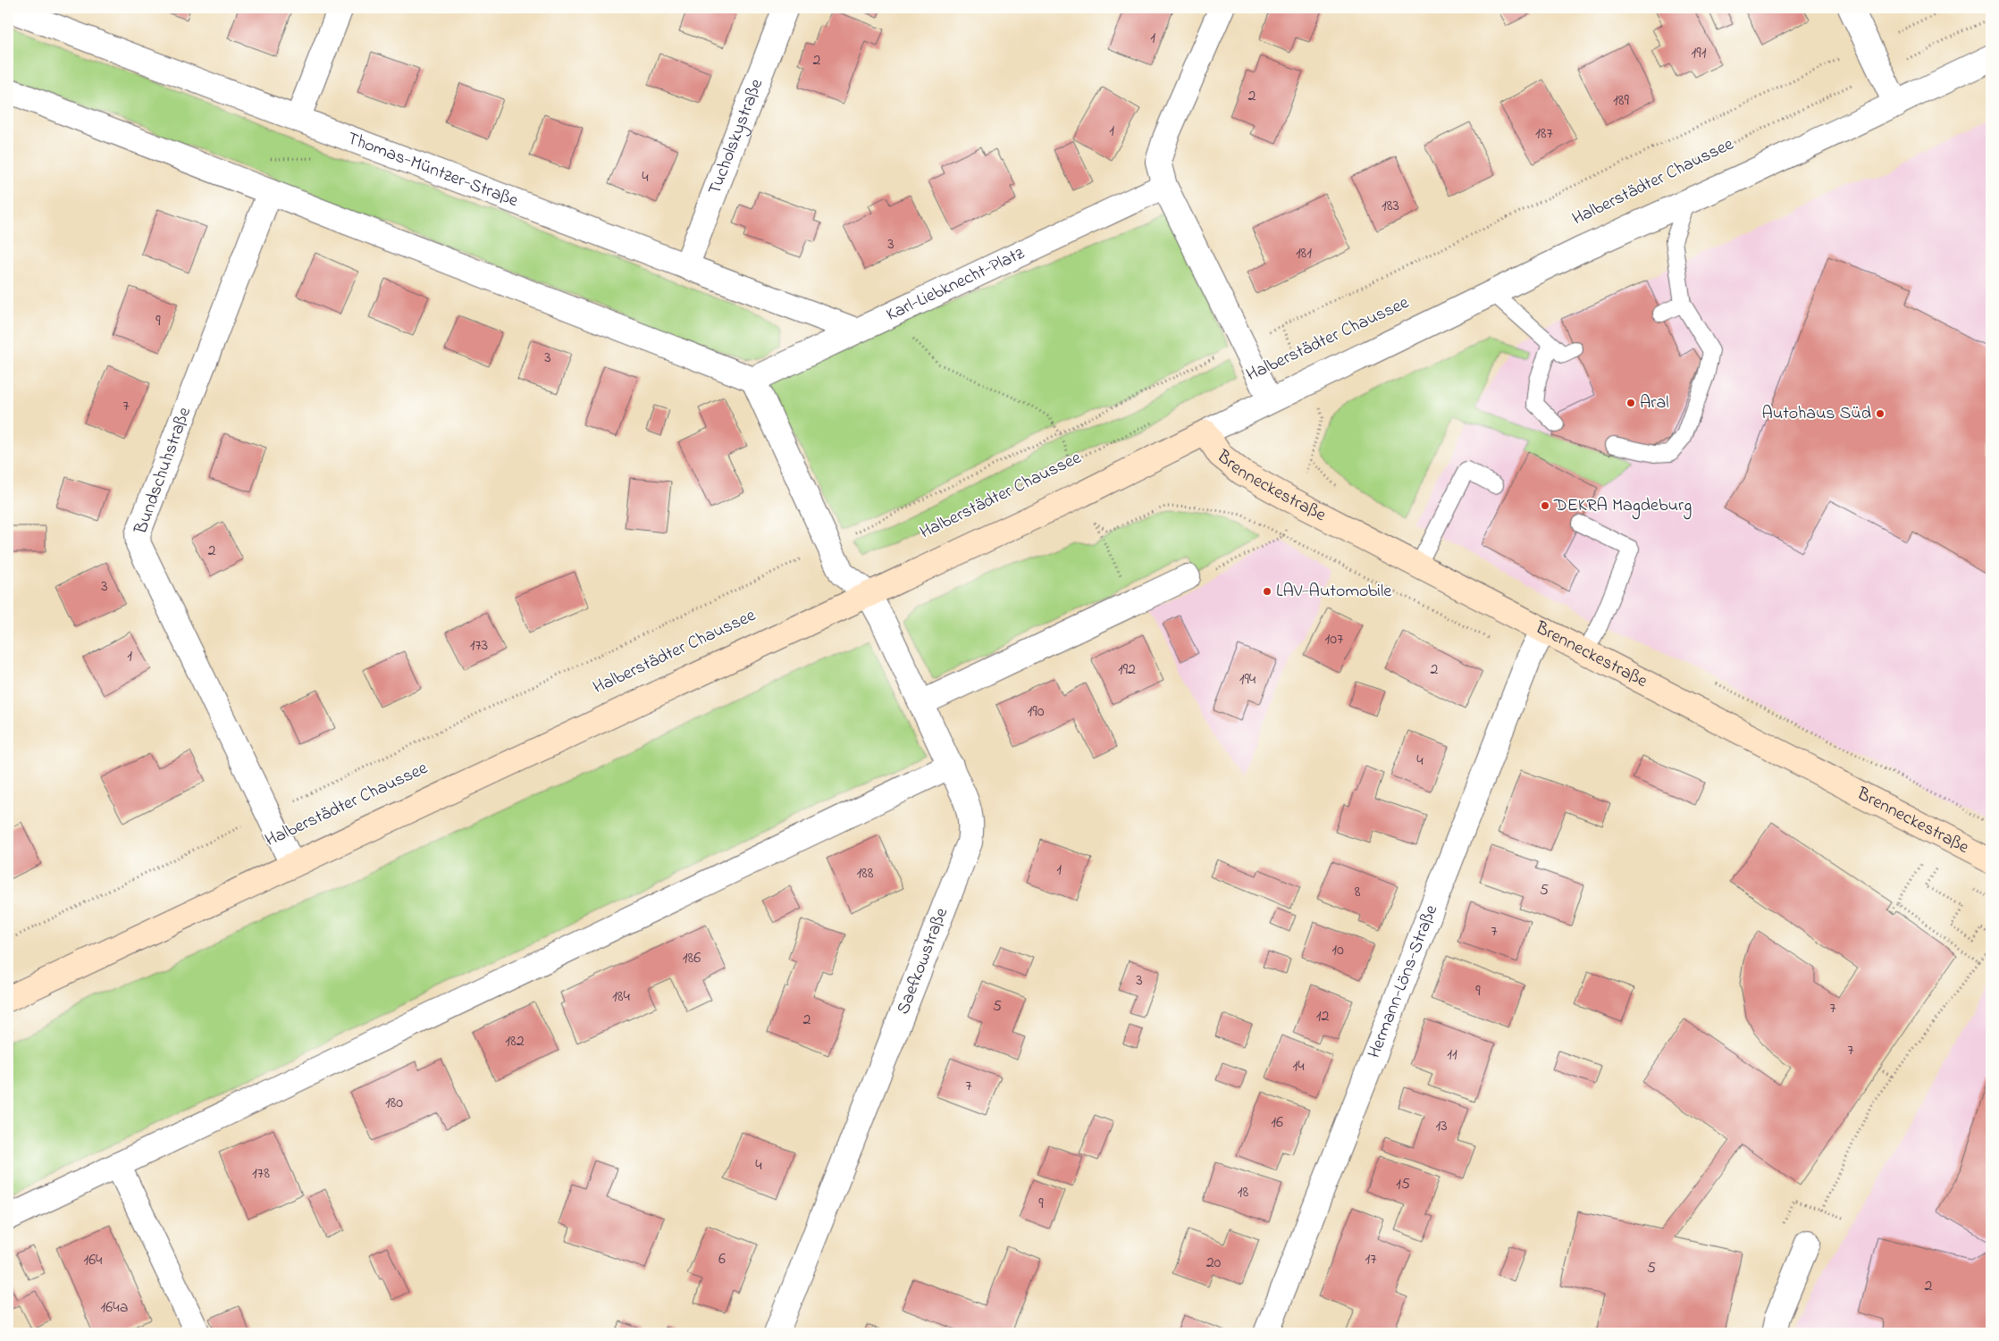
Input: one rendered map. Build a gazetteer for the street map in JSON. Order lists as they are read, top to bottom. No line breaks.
{"streets":{"main road":["Halberstädter Chaussee","Brenneckestraße"],"street":["Tucholskystraße","Thomas-Müntzer-Straße","Karl-Liebknecht-Platz","Bundschuhstraße","Saefkowstraße","Hermann-Löns-Straße"]},"crossings":[["Tucholskystraße","Thomas-Müntzer-Straße"],["Thomas-Müntzer-Straße","Karl-Liebknecht-Platz"],["Halberstädter Chaussee","Bundschuhstraße"],["Halberstädter Chaussee","Brenneckestraße"],["Halberstädter Chaussee","Saefkowstraße"],["Brenneckestraße","Hermann-Löns-Straße"]],"places":["Aral","Autohaus Süd","DEKRA Magdeburg","LAV-Automobile"],"house_numbers":["1","191","2","2","189","1","187","4","183","3","181","9","3","7","2","3","107","173","1","192","2","194","190","4","1","188","5","8","7","10","186","3","9","184","5","7","12","2","182","7","11","14","7","180","16","13","4","178","15","18","9","6","17","164","20","5","2","164a"]}
